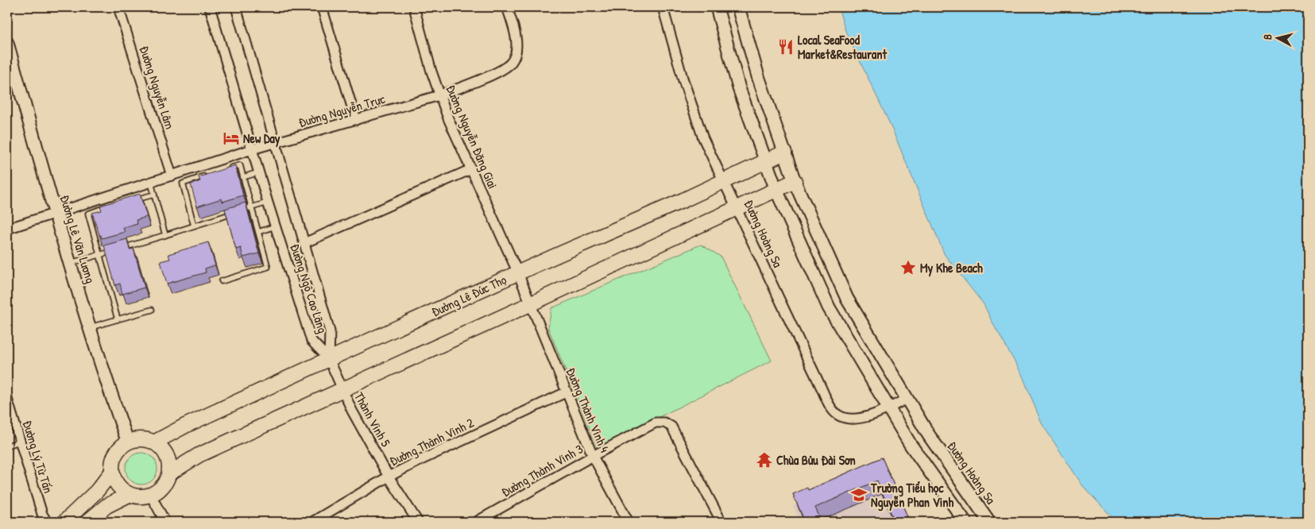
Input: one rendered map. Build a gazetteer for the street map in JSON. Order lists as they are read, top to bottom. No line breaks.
{"streets":{"main road":["Đường Hoàng Sa","Đường Lê Văn Lương","Đường Lê Đức Thọ"],"street":["Đường Nguyễn Lâm","Đường Nguyễn Trực","Đường Nguyễn Đăng Giai","Đường Ngô Cao Lãng","Đường Thành Vinh 4","Thành Vinh 5","Đường Thành Vinh 2","Đường Lý Từ Tấn","Đường Thành Vinh 3"]},"crossings":[["Đường Nguyễn Lâm","Đường Nguyễn Trực"],["Đường Nguyễn Trực","Đường Nguyễn Đăng Giai"],["Đường Nguyễn Trực","Đường Lê Văn Lương"],["Đường Nguyễn Trực","Đường Ngô Cao Lãng"],["Đường Nguyễn Đăng Giai","Đường Lê Đức Thọ"],["Đường Nguyễn Đăng Giai","Đường Thành Vinh 4"],["Đường Hoàng Sa","Đường Lê Đức Thọ"],["Đường Lê Văn Lương","Đường Lê Đức Thọ"],["Đường Ngô Cao Lãng","Đường Lê Đức Thọ"],["Đường Ngô Cao Lãng","Thành Vinh 5"],["Đường Lê Đức Thọ","Thành Vinh 5"],["Đường Thành Vinh 4","Đường Thành Vinh 2"],["Đường Thành Vinh 4","Đường Thành Vinh 3"],["Thành Vinh 5","Đường Thành Vinh 2"]],"places":{"restaurant":["Local SeaFood Market&Restaurant"],"hotel":["New Day"],"place":["My Khe Beach"],"temple":["Chùa Bửu Đài Sơn"],"school or university":["Trường Tiểu học Nguyễn Phan Vinh"]},"north":"left"}
